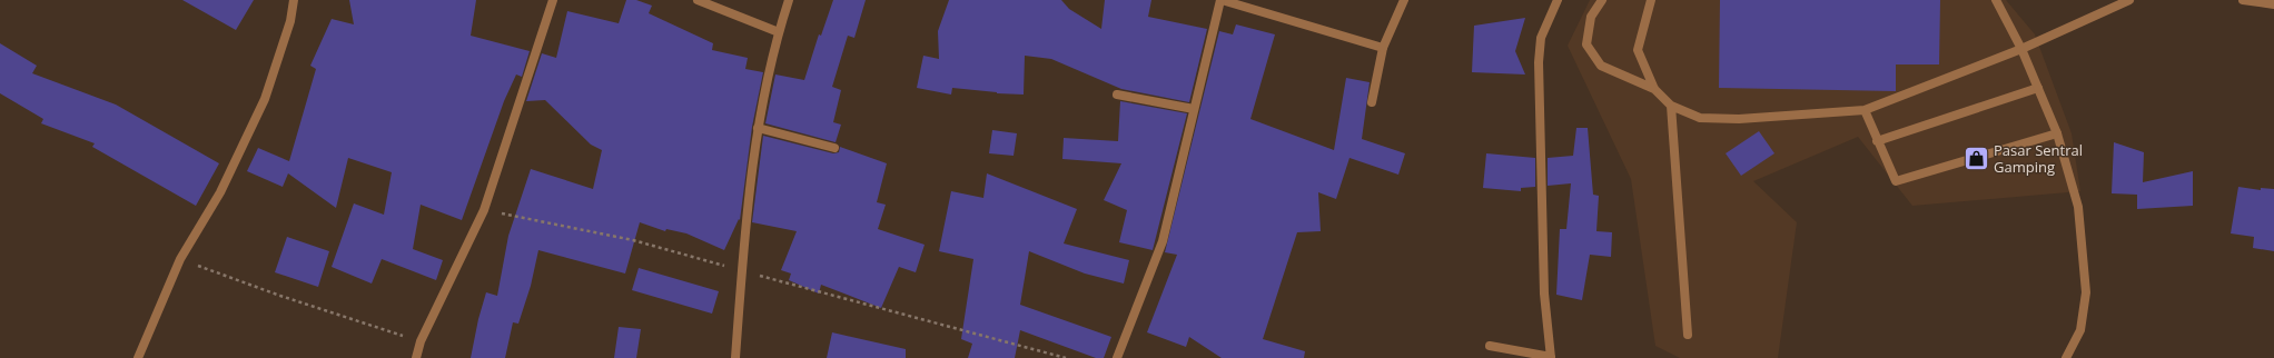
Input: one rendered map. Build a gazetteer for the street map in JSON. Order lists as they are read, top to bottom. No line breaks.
{"places":{"shop":["Pasar Sentral Gamping"]}}
